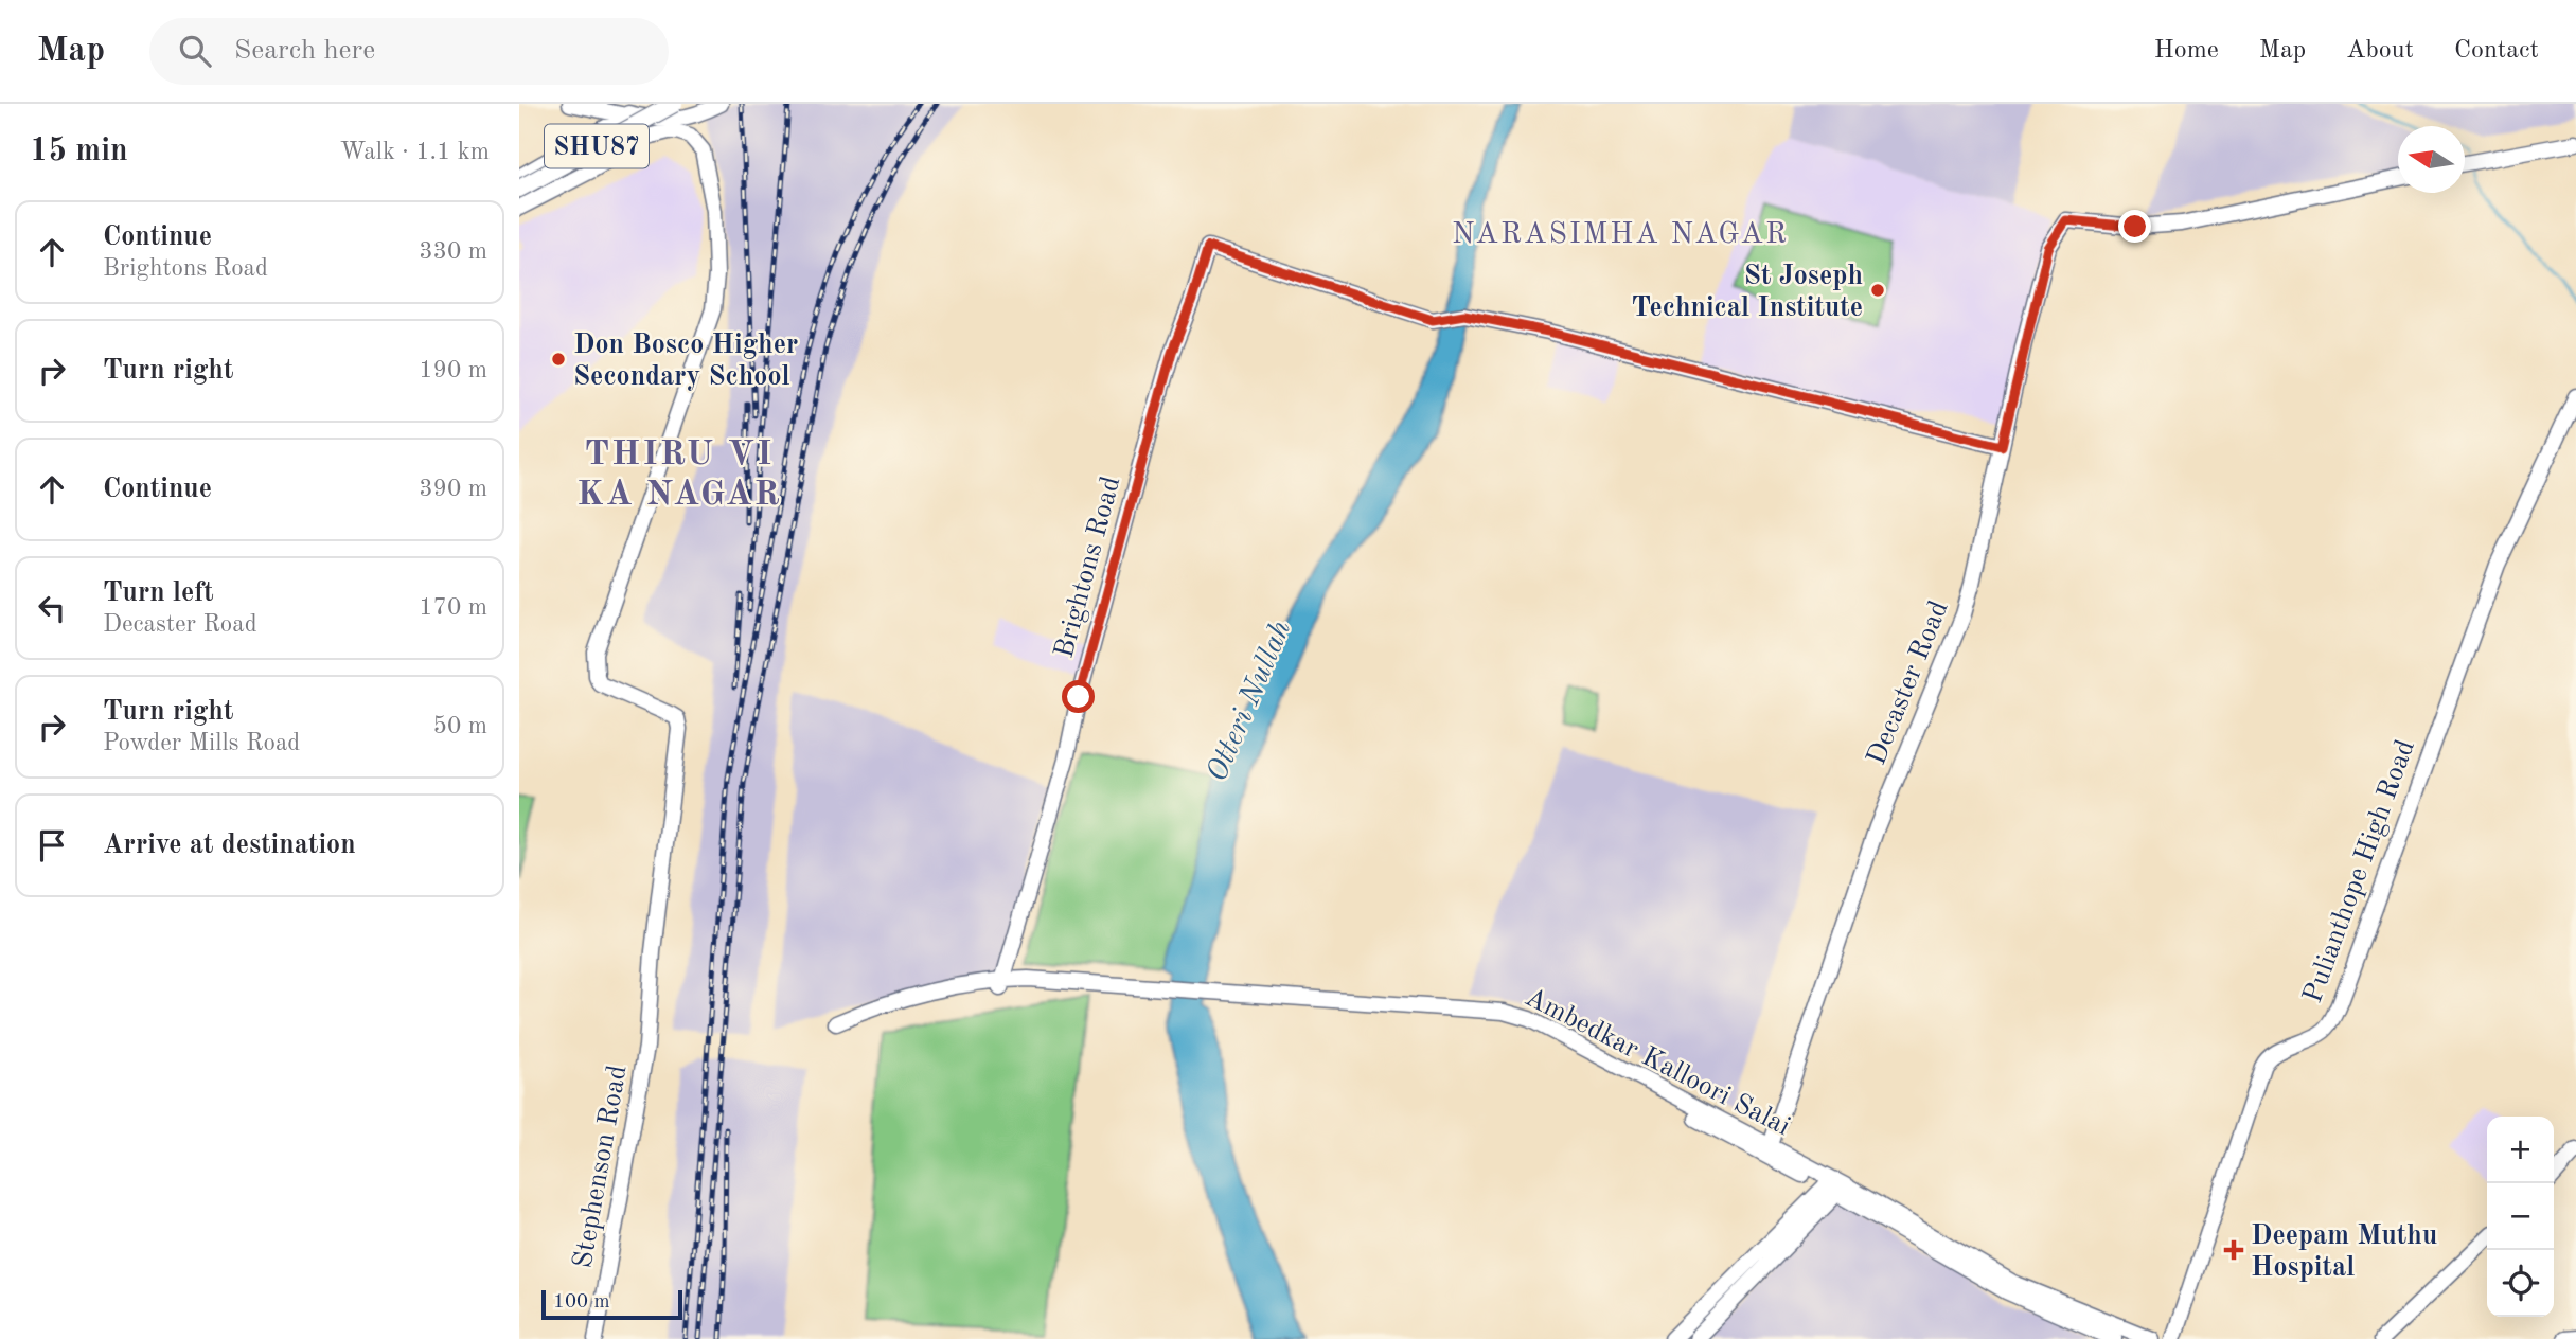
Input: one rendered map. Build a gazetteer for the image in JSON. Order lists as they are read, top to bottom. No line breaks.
{"streets":{"main road":["SHU87"],"street":["Brightons Road","Decaster Road","Pulianthope High Road","Ambedkar Kalloori Salai","Stephenson Road"]},"crossings":[["SHU87","Stephenson Road"],["Brightons Road","Decaster Road"],["Brightons Road","Ambedkar Kalloori Salai"],["Decaster Road","Ambedkar Kalloori Salai"]],"districts":["NARASIMHA NAGAR","THIRU VI KA NAGAR"],"water":["Otteri Nullah"],"places":{"other":["St Joseph Technical Institute","Don Bosco Higher Secondary School"],"health":["Deepam Muthu Hospital"]},"scale_bar":"100 m","north":"left","page":{"header":"Map","search":"Search here","nav":["Home","Map","About","Contact"],"heading":["15 min","Walk · 1.1 km"],"list":[["Continue","Brightons Road","330 m"],["Turn right","190 m"],["Continue","390 m"],["Turn left","Decaster Road","170 m"],["Turn right","Powder Mills Road","50 m"],"Arrive at destination"],"map_buttons":["+","−"],"scale":"100 m"}}
